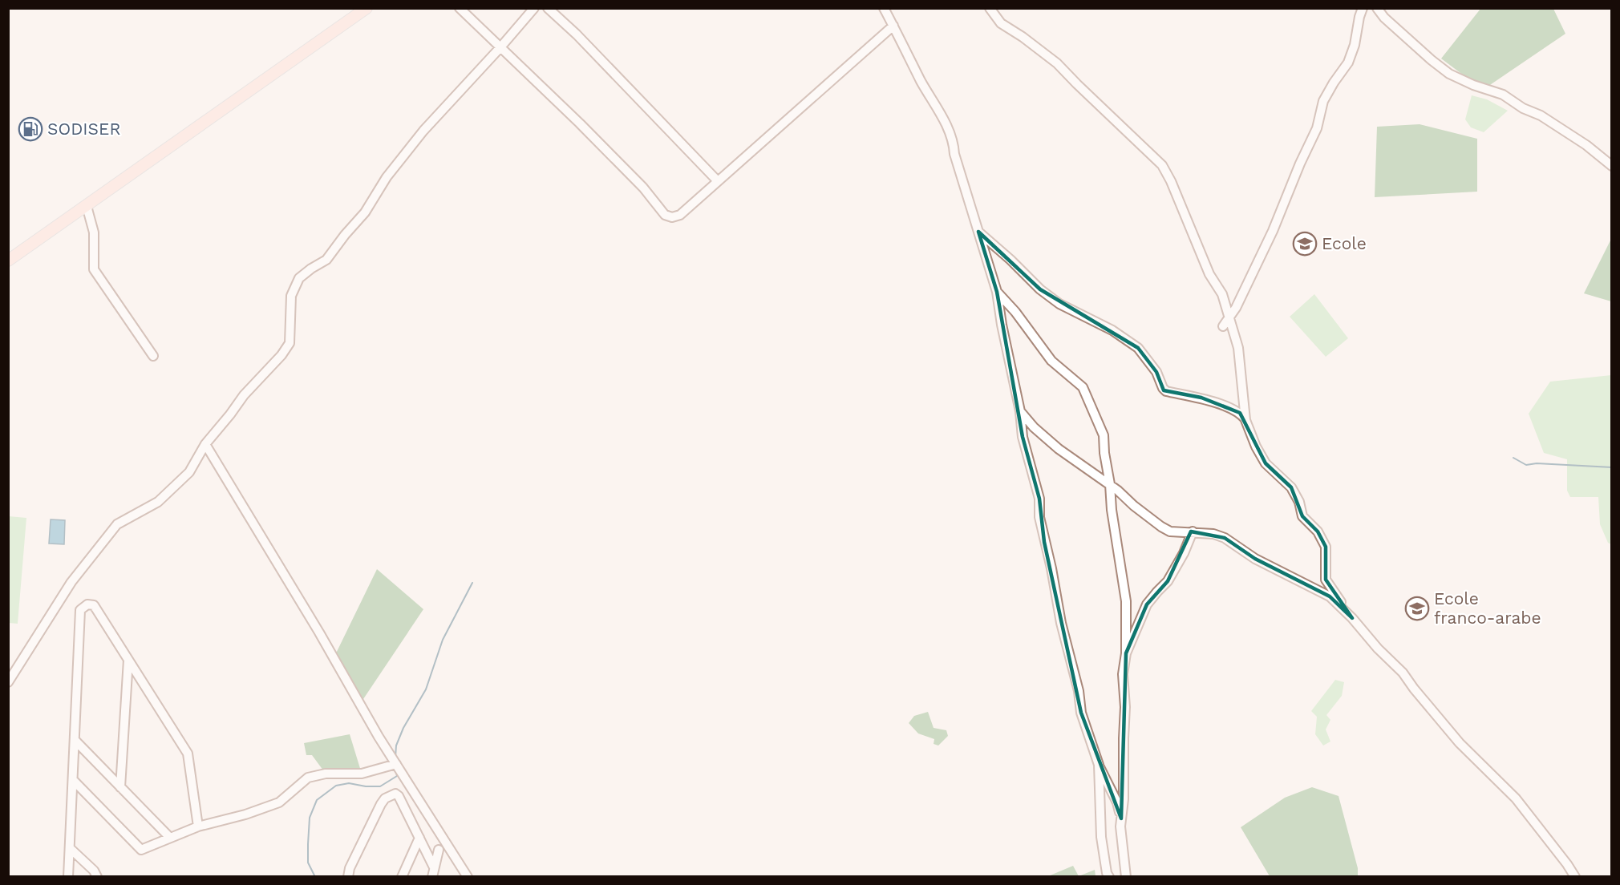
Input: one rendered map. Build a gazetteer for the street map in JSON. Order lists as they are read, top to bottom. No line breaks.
{"places":{"fuel station":["SODISER"],"school or university":["Ecole","Ecole franco-arabe"]}}
